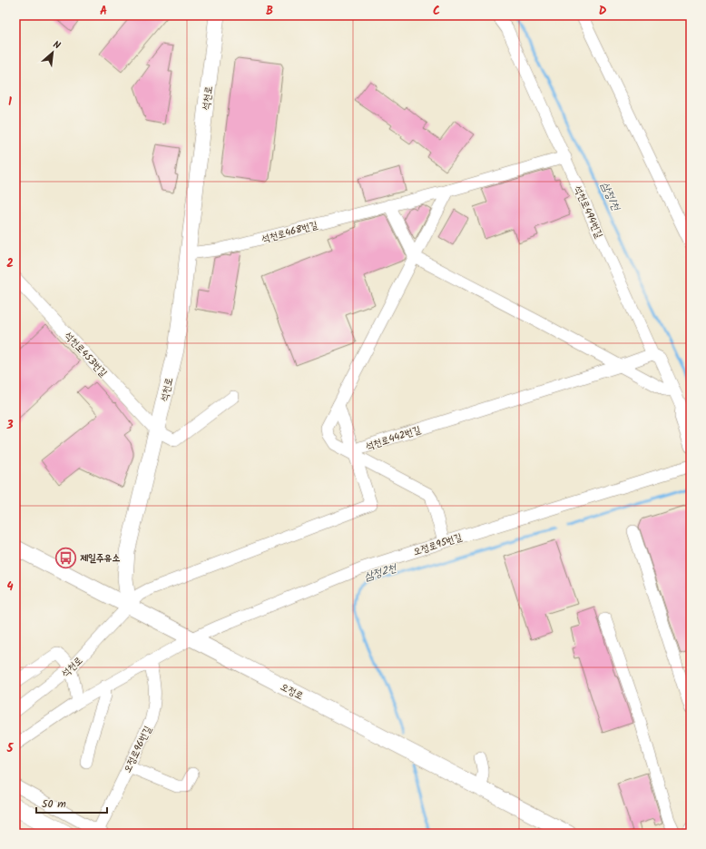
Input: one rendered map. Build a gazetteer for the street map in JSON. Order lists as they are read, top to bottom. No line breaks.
{"streets":{"main road":["석천로","오정로"],"street":["석천로494번길","석천로468번길","석천로453번길","석천로442번길","오정로95번길","오정로96번길"]},"crossings":[["석천로","석천로468번길"],["석천로","석천로453번길"],["석천로","석천로442번길"],["석천로","오정로"],["석천로494번길","석천로468번길"],["석천로494번길","석천로442번길"],["석천로442번길","오정로"],["오정로95번길","오정로"]],"water":["삼정1천","삼정2천"],"places":{"bus stop":["제일주유소"]},"scale_bar":"50 m","north":"top right","grid":{"columns":["A","B","C","D"],"rows":["1","2","3","4","5"]}}
